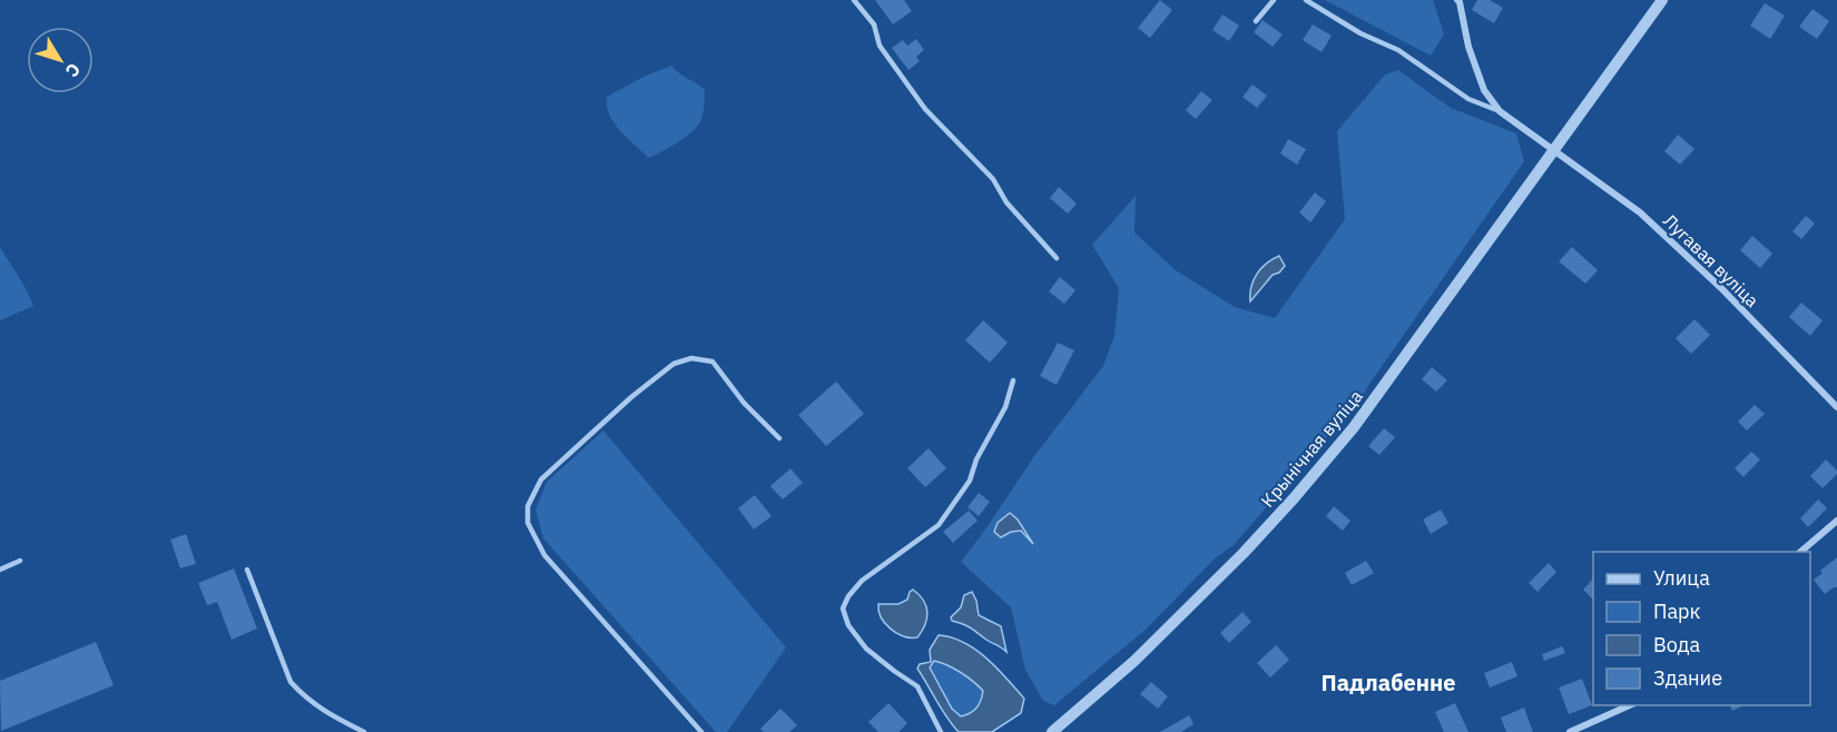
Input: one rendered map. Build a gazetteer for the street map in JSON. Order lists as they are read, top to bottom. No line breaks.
{"streets":{"street":["Лугавая вуліца","Крынічная вуліца"]},"crossings":[["Лугавая вуліца","Крынічная вуліца"]],"districts":["Падлабенне"],"legend":["Улица","Парк","Вода","Здание"],"north":"bottom right"}
